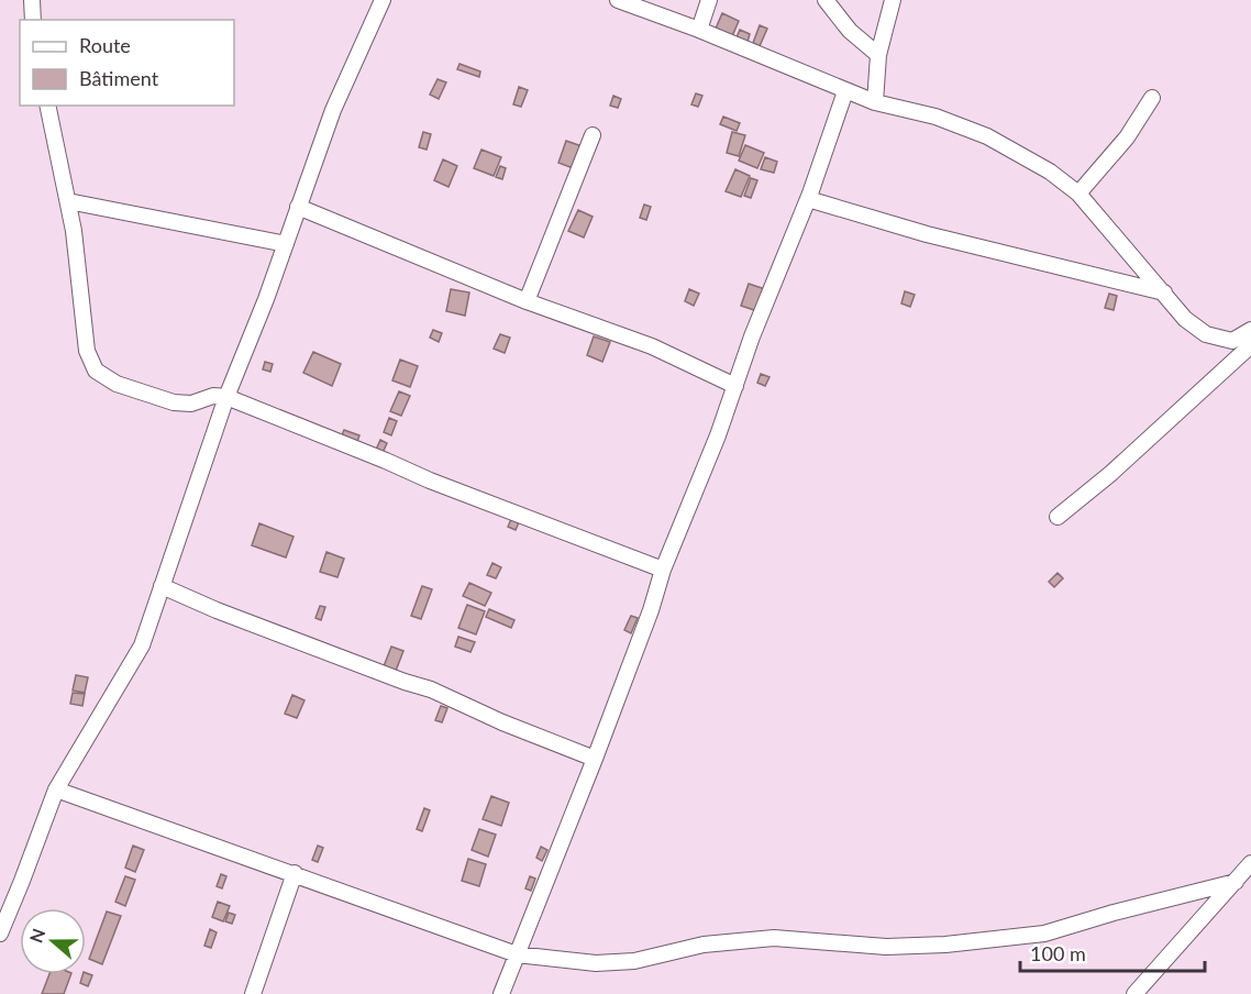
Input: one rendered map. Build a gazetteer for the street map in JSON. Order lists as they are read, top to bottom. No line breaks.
{"legend":["Route","Bâtiment"],"scale_bar":"100 m","north":"left"}
